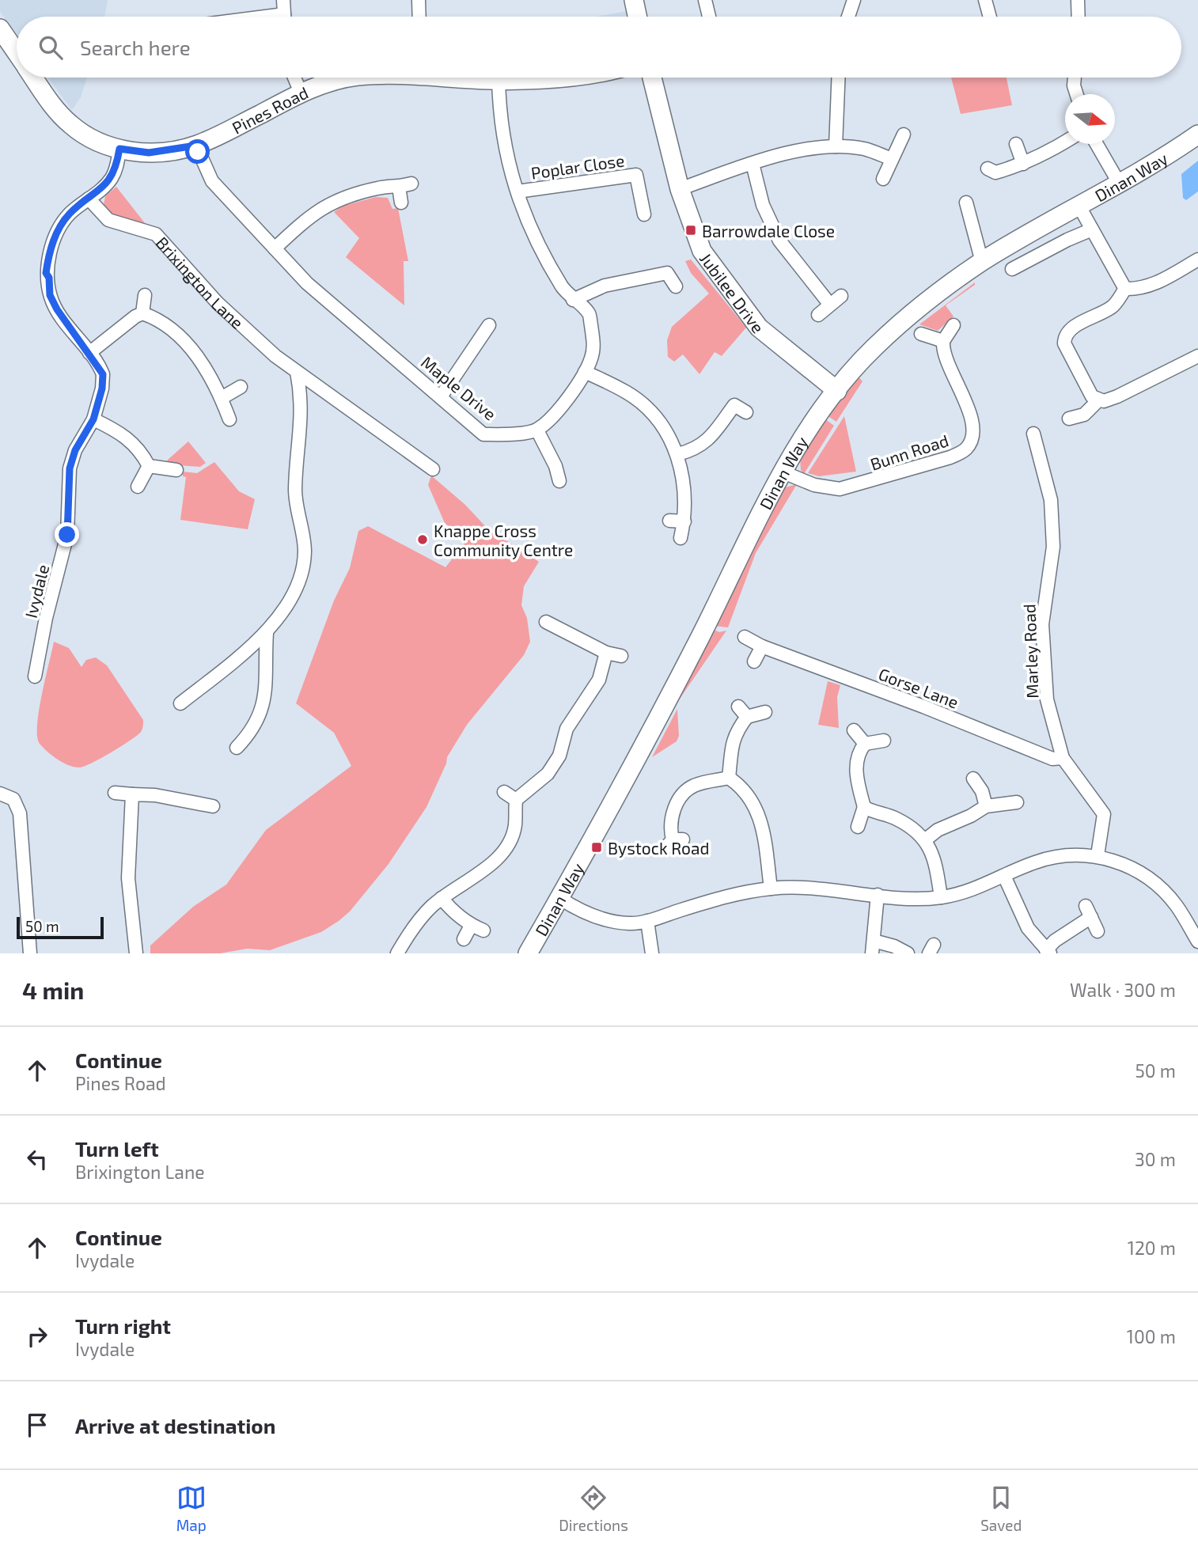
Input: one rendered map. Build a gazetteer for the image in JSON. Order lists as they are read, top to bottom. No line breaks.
{"streets":{"street":["Pines Road","Poplar Close","Dinan Way","Brixington Lane","Jubilee Drive","Maple Drive","Bunn Road","Ivydale","Marley Road","Gorse Lane"]},"crossings":[["Pines Road","Maple Drive"],["Dinan Way","Jubilee Drive"],["Dinan Way","Bunn Road"],["Brixington Lane","Ivydale"],["Marley Road","Gorse Lane"]],"places":{"transit":["Barrowdale Close","Bystock Road"],"other":["Knappe Cross Community Centre"]},"scale_bar":"50 m","north":"right","page":{"search":"Search here","scale":"50 m","heading":["4 min","Walk · 300 m"],"list":[["Continue","Pines Road","50 m"],["Turn left","Brixington Lane","30 m"],["Continue","Ivydale","120 m"],["Turn right","Ivydale","100 m"],"Arrive at destination"],"nav":["Map","Directions","Saved"]}}
